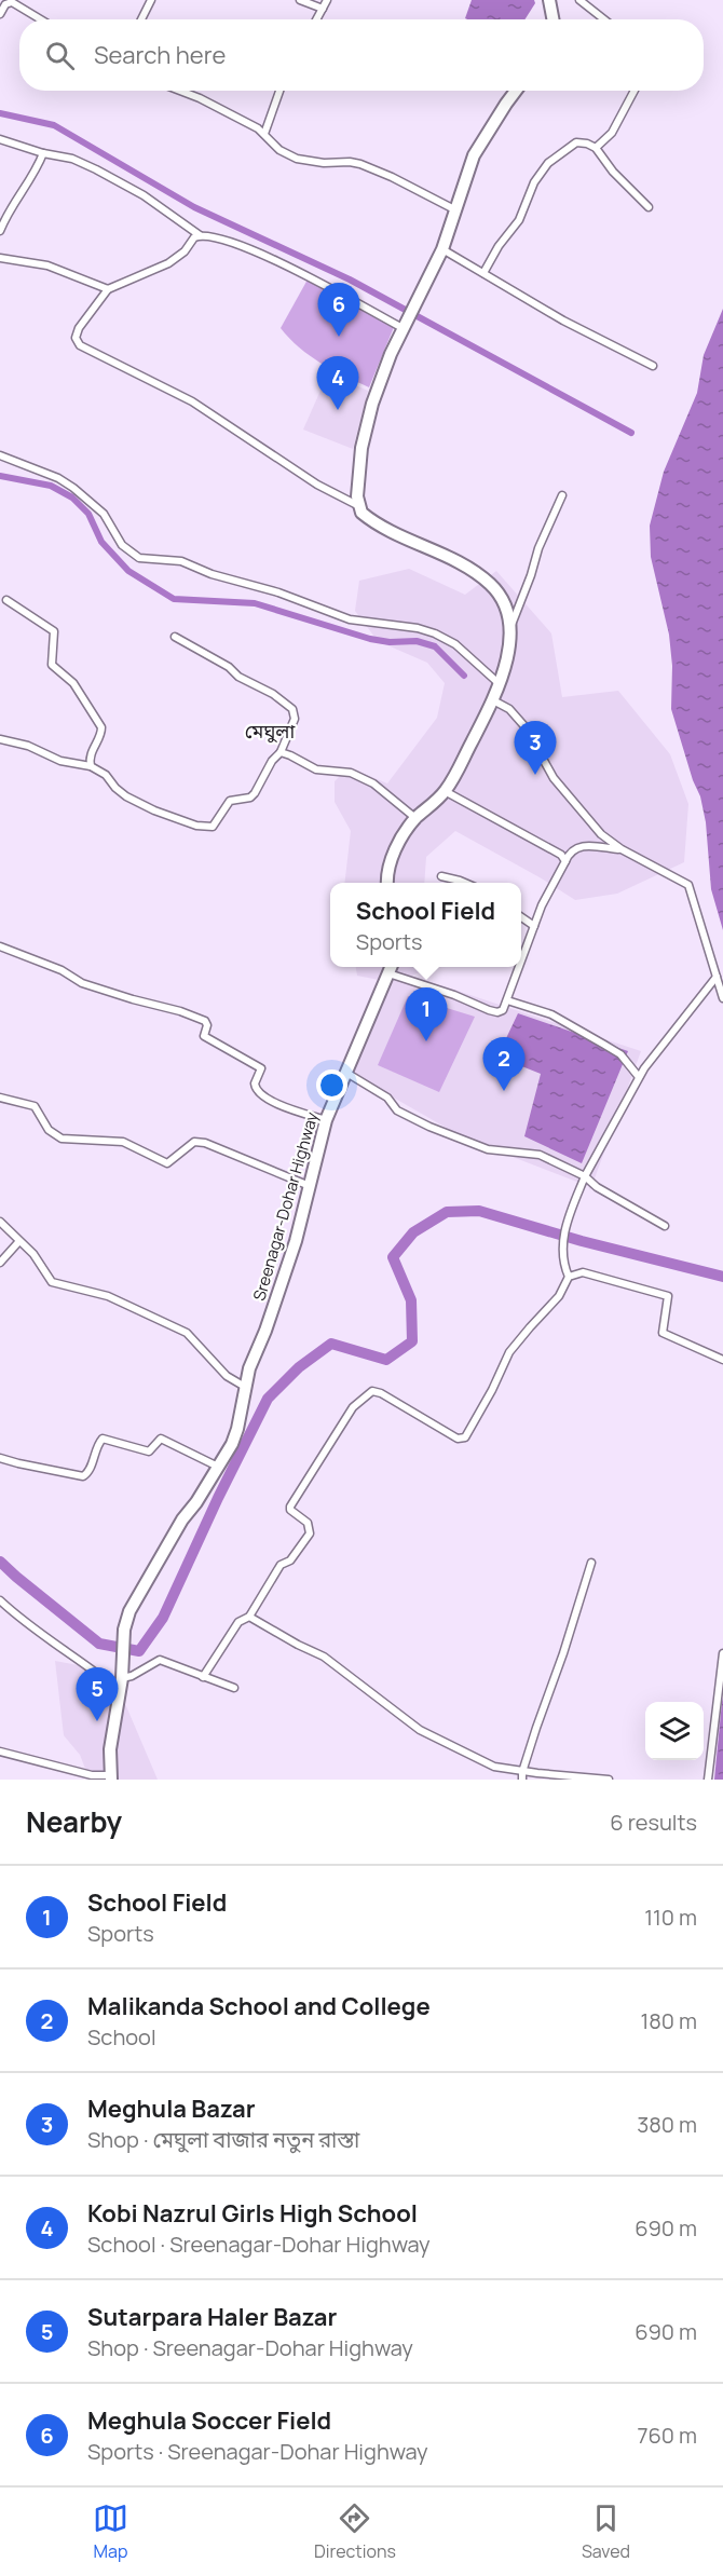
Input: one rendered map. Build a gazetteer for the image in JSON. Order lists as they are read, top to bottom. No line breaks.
{"streets":{"main road":["Sreenagar-Dohar Highway"]},"districts":["মেঘুলা"],"page":{"search":"Search here","pins":["6","4","3","1","2","5"],"popup":["School Field","Sports"],"heading":["Nearby","6 results"],"list":[{"mark":"1","name":"School Field","note":"Sports","value":"110 m"},{"mark":"2","name":"Malikanda School and College","note":"School","value":"180 m"},{"mark":"3","name":"Meghula Bazar","note":"Shop · মেঘুলা বাজার নতুন রাস্তা","value":"380 m"},{"mark":"4","name":"Kobi Nazrul Girls High School","note":"School · Sreenagar-Dohar Highway","value":"690 m"},{"mark":"5","name":"Sutarpara Haler Bazar","note":"Shop · Sreenagar-Dohar Highway","value":"690 m"},{"mark":"6","name":"Meghula Soccer Field","note":"Sports · Sreenagar-Dohar Highway","value":"760 m"}],"nav":["Map","Directions","Saved"]}}
